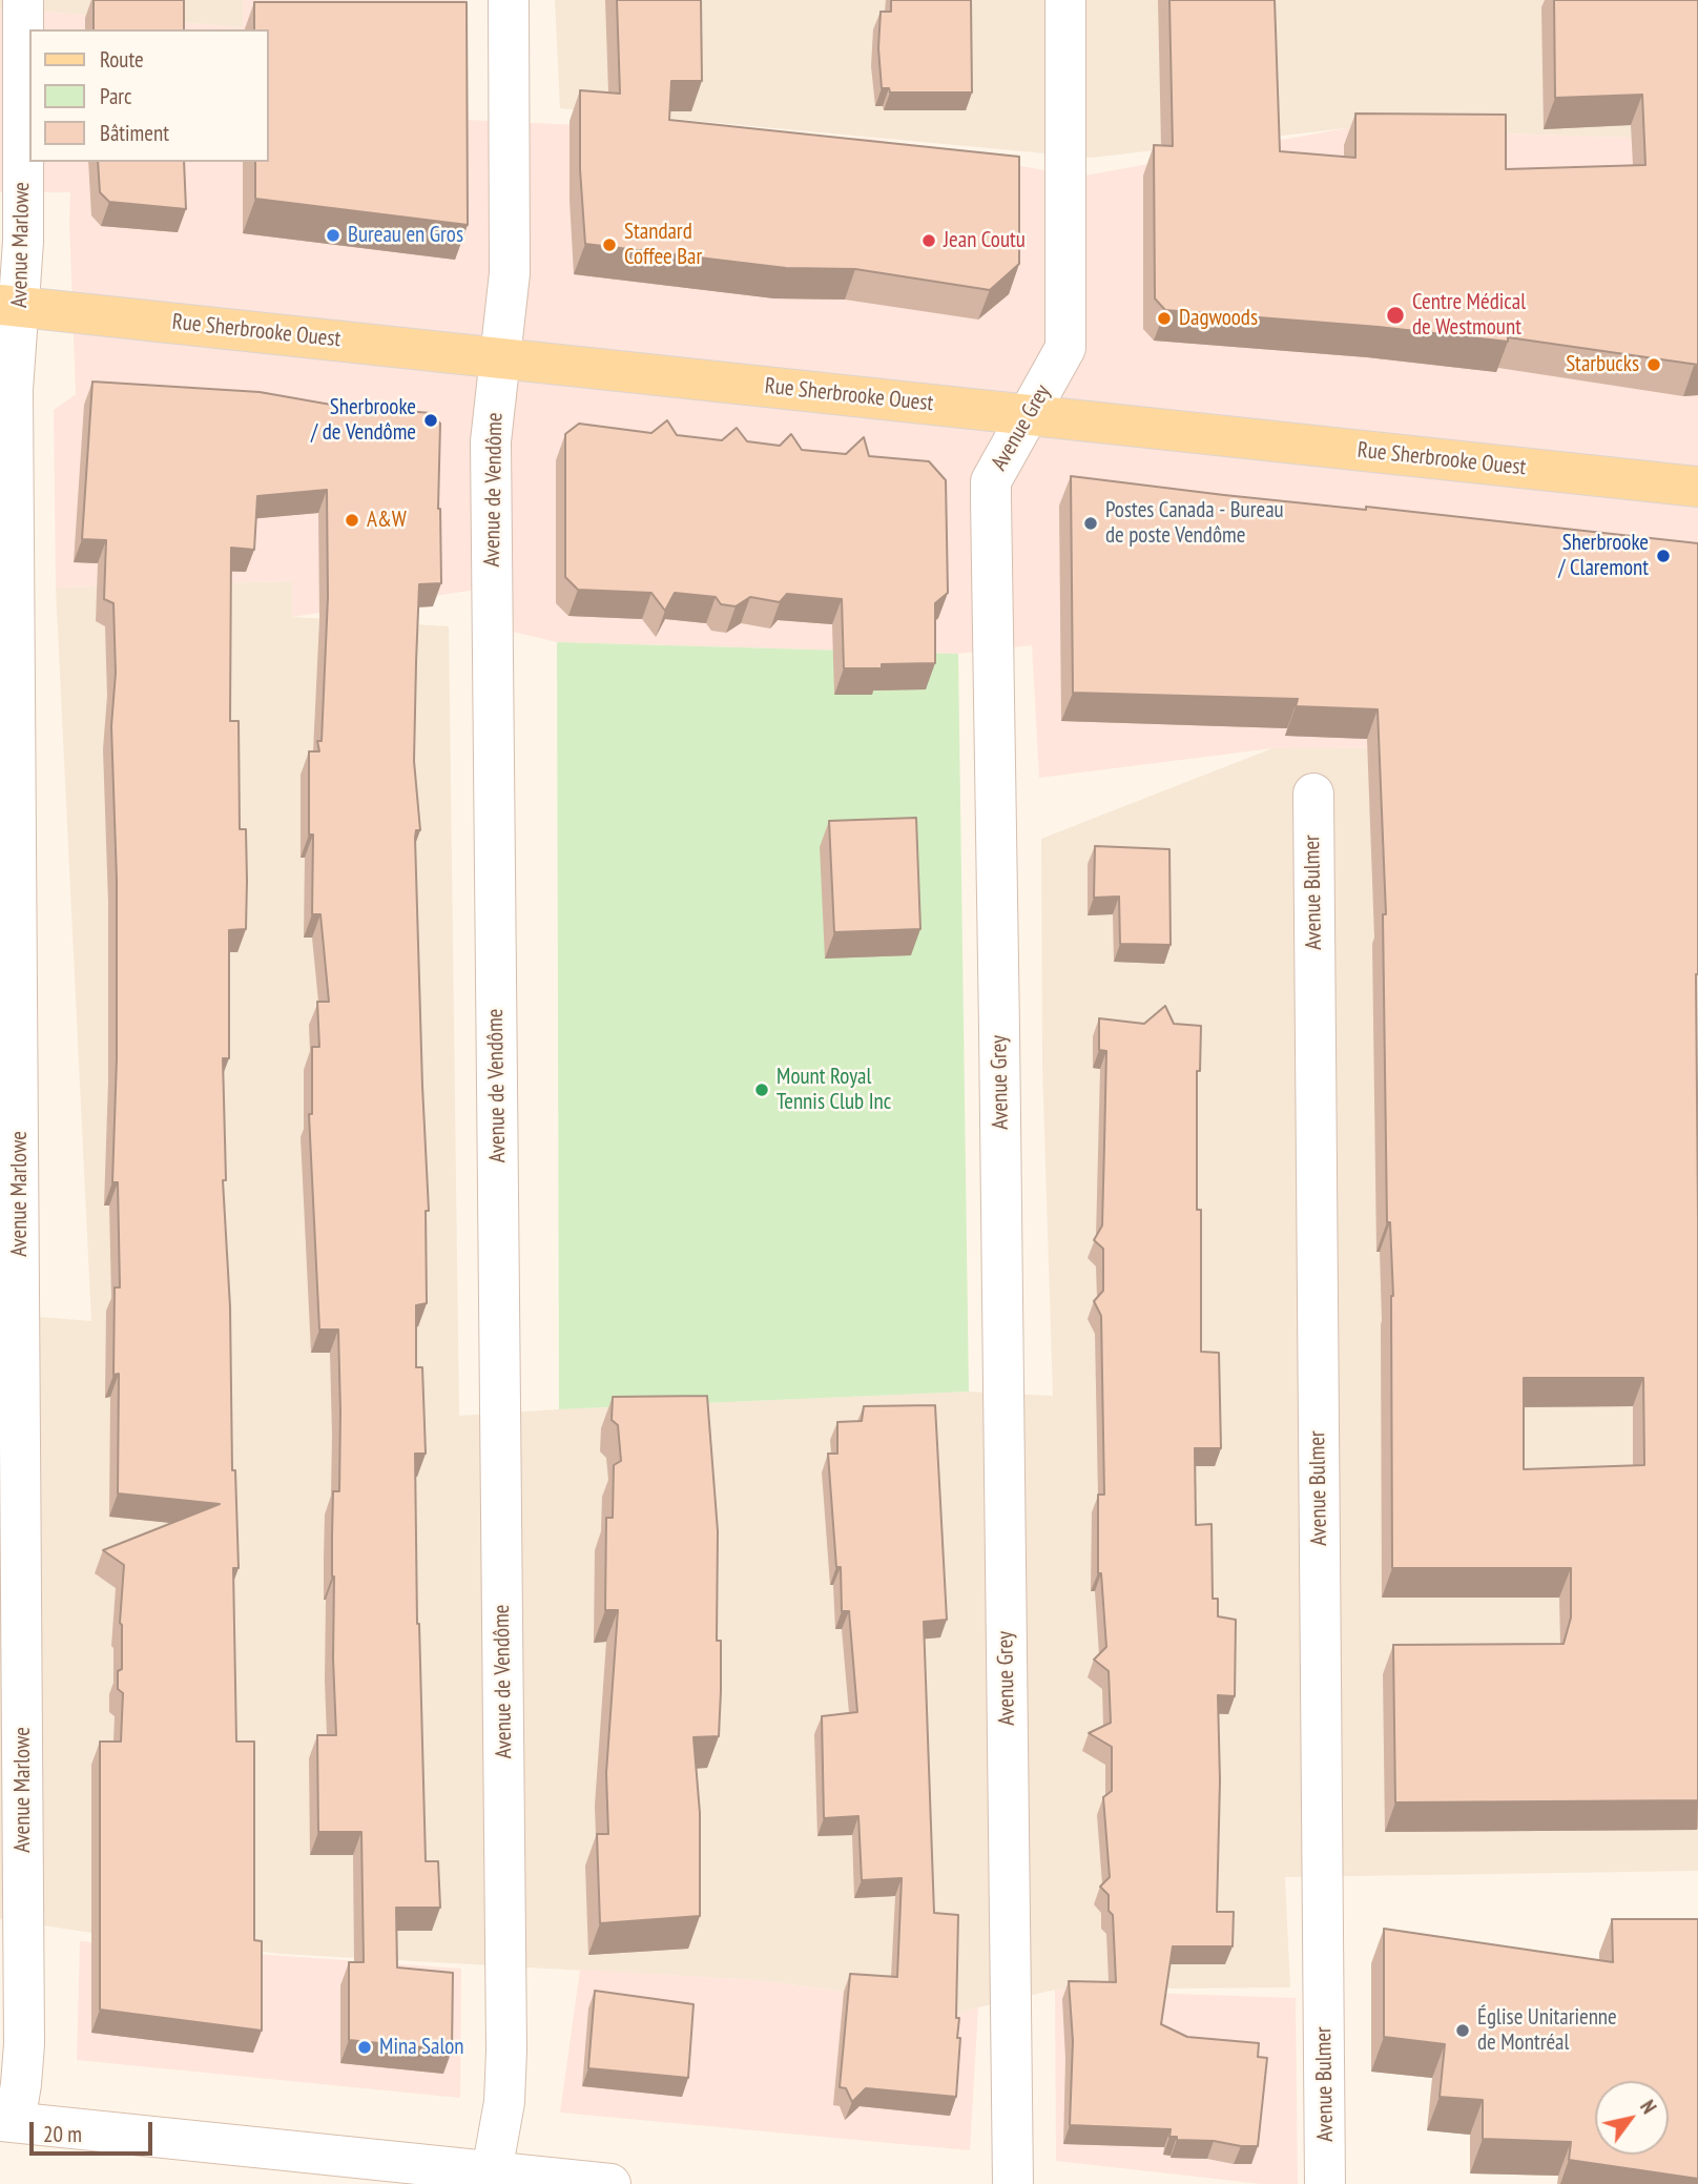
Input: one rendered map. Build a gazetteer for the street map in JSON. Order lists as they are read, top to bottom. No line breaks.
{"streets":{"main road":["Rue Sherbrooke Ouest"],"street":["Avenue Marlowe","Avenue Grey","Avenue de Vendôme","Avenue Bulmer"]},"crossings":[["Avenue Marlowe","Rue Sherbrooke Ouest"],["Rue Sherbrooke Ouest","Avenue Grey"],["Rue Sherbrooke Ouest","Avenue de Vendôme"]],"places":["Bureau en Gros","Jean Coutu","Standard Coffee Bar","Centre Médical de Westmount","Dagwoods","Starbucks","Sherbrooke / de Vendôme","A&W","Postes Canada - Bureau de poste Vendôme","Sherbrooke / Claremont","Mount Royal Tennis Club Inc","Église Unitarienne de Montréal","Mina Salon"],"legend":["Route","Parc","Bâtiment"],"scale_bar":"20 m","north":"top right"}
